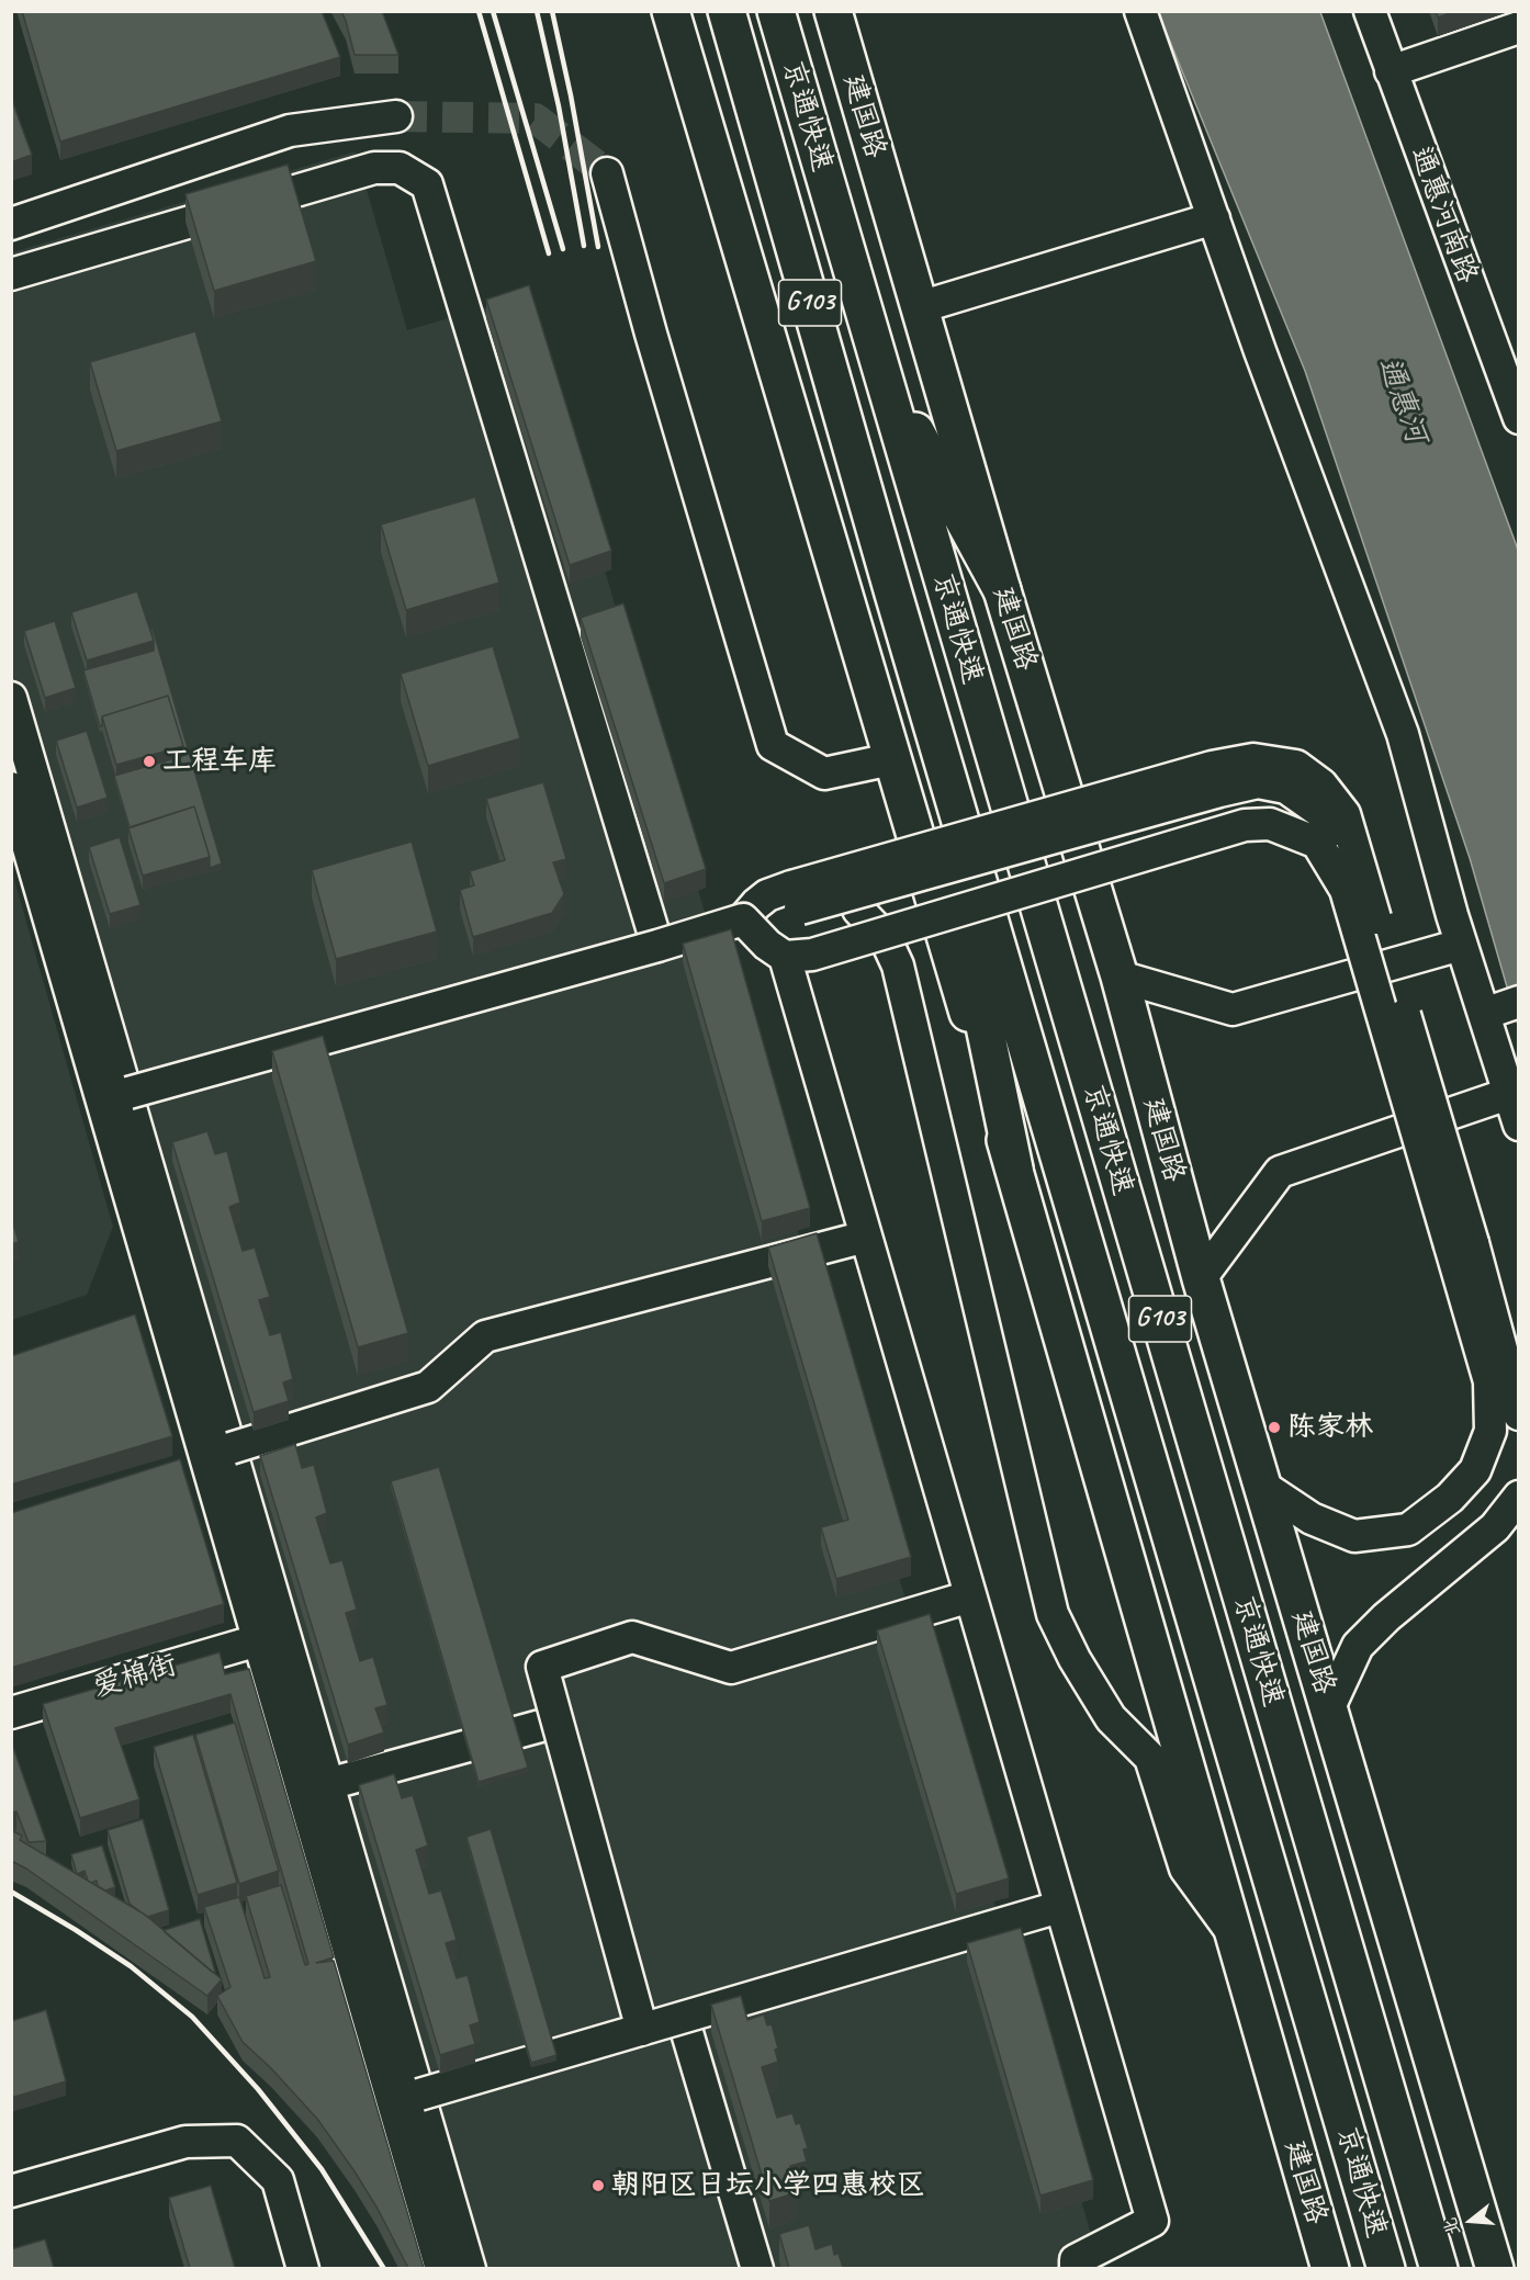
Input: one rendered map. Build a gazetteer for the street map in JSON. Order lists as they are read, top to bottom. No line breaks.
{"streets":{"main road":["京通快速","建国路","G103"],"street":["通惠河南路","爱棉街"]},"water":["通惠河"],"places":["工程车库","陈家林","朝阳区日坛小学四惠校区"],"north":"left"}
